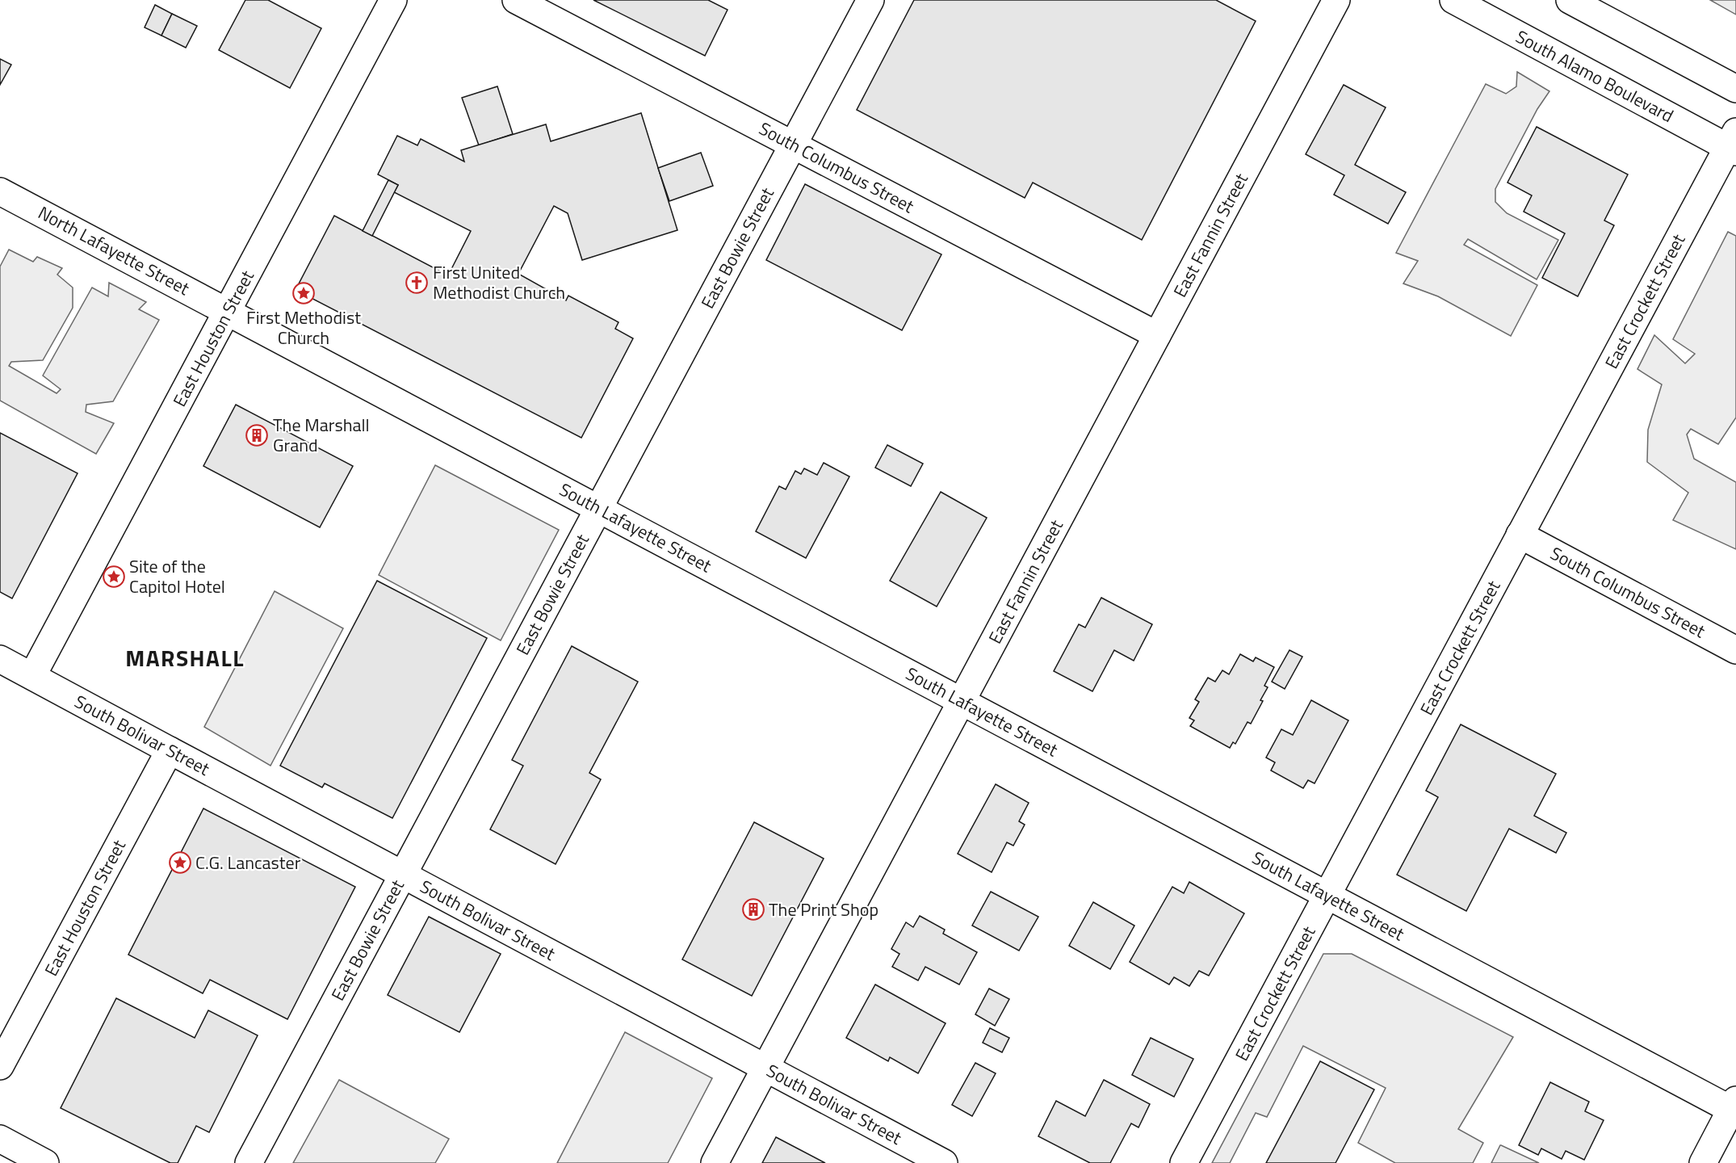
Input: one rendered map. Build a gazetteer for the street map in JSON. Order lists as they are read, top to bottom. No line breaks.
{"streets":{"street":["South Alamo Boulevard","South Columbus Street","East Fannin Street","East Bowie Street","North Lafayette Street","East Crockett Street","East Houston Street","South Lafayette Street","South Bolivar Street"]},"crossings":[["South Alamo Boulevard","East Crockett Street"],["South Columbus Street","East Fannin Street"],["South Columbus Street","East Bowie Street"],["South Columbus Street","East Crockett Street"],["East Fannin Street","South Lafayette Street"],["East Fannin Street","South Bolivar Street"],["East Bowie Street","South Lafayette Street"],["East Bowie Street","South Bolivar Street"],["North Lafayette Street","East Houston Street"],["North Lafayette Street","South Lafayette Street"],["East Crockett Street","South Lafayette Street"],["East Houston Street","South Lafayette Street"],["East Houston Street","South Bolivar Street"]],"districts":["MARSHALL"],"places":{"church":["First United Methodist Church"],"place":["First Methodist Church","Site of the Capitol Hotel","C.G. Lancaster"],"building":["The Marshall Grand","The Print Shop"]}}
